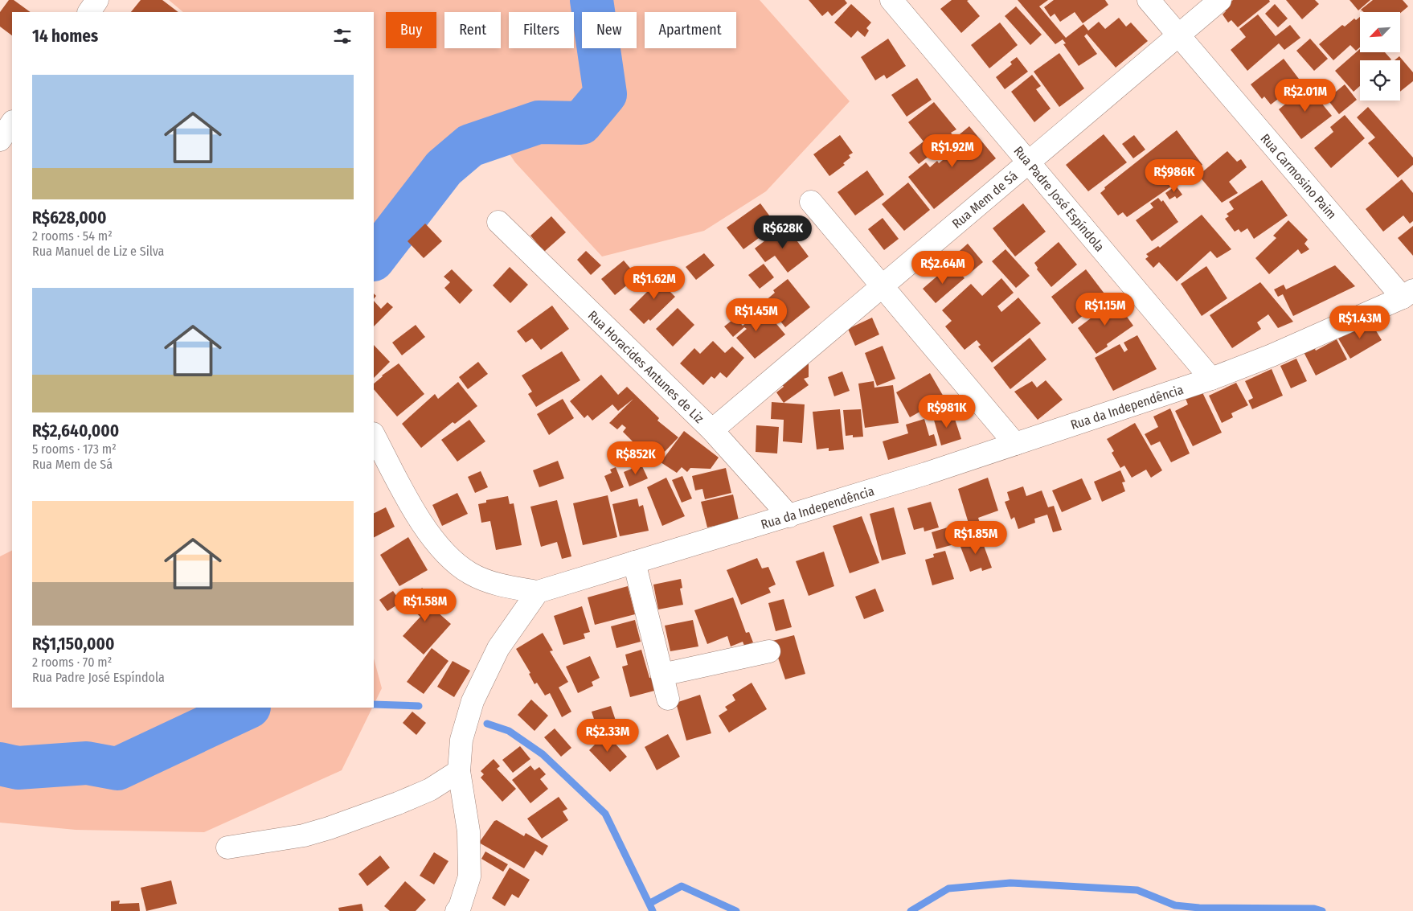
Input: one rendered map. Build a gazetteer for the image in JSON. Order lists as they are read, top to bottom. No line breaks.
{"streets":{"street":["Rua Carmosino Paim","Rua Padre José Espíndola","Rua Mem de Sá","Rua Horacides Antunes de Liz","Rua da Independência"]},"crossings":[["Rua Carmosino Paim","Rua Mem de Sá"],["Rua Carmosino Paim","Rua da Independência"],["Rua Padre José Espíndola","Rua Mem de Sá"],["Rua Padre José Espíndola","Rua da Independência"],["Rua Mem de Sá","Rua Horacides Antunes de Liz"],["Rua Horacides Antunes de Liz","Rua da Independência"]],"north":"bottom left","page":{"chip":["Buy","Rent","Filters","New","Apartment"],"heading":"14 homes","list":[{"name":"R$628,000","note":"2 rooms · 54 m² · Rua Manuel de Liz e Silva"},{"name":"R$2,640,000","note":"5 rooms · 173 m² · Rua Mem de Sá"},{"name":"R$1,150,000","note":"2 rooms · 70 m² · Rua Padre José Espíndola"}],"price":["R$2.01M","R$1.92M","R$986K","R$628K","R$2.64M","R$1.62M","R$1.15M","R$1.45M","R$1.43M","R$981K","R$852K","R$1.85M","R$1.58M","R$2.33M"]}}
